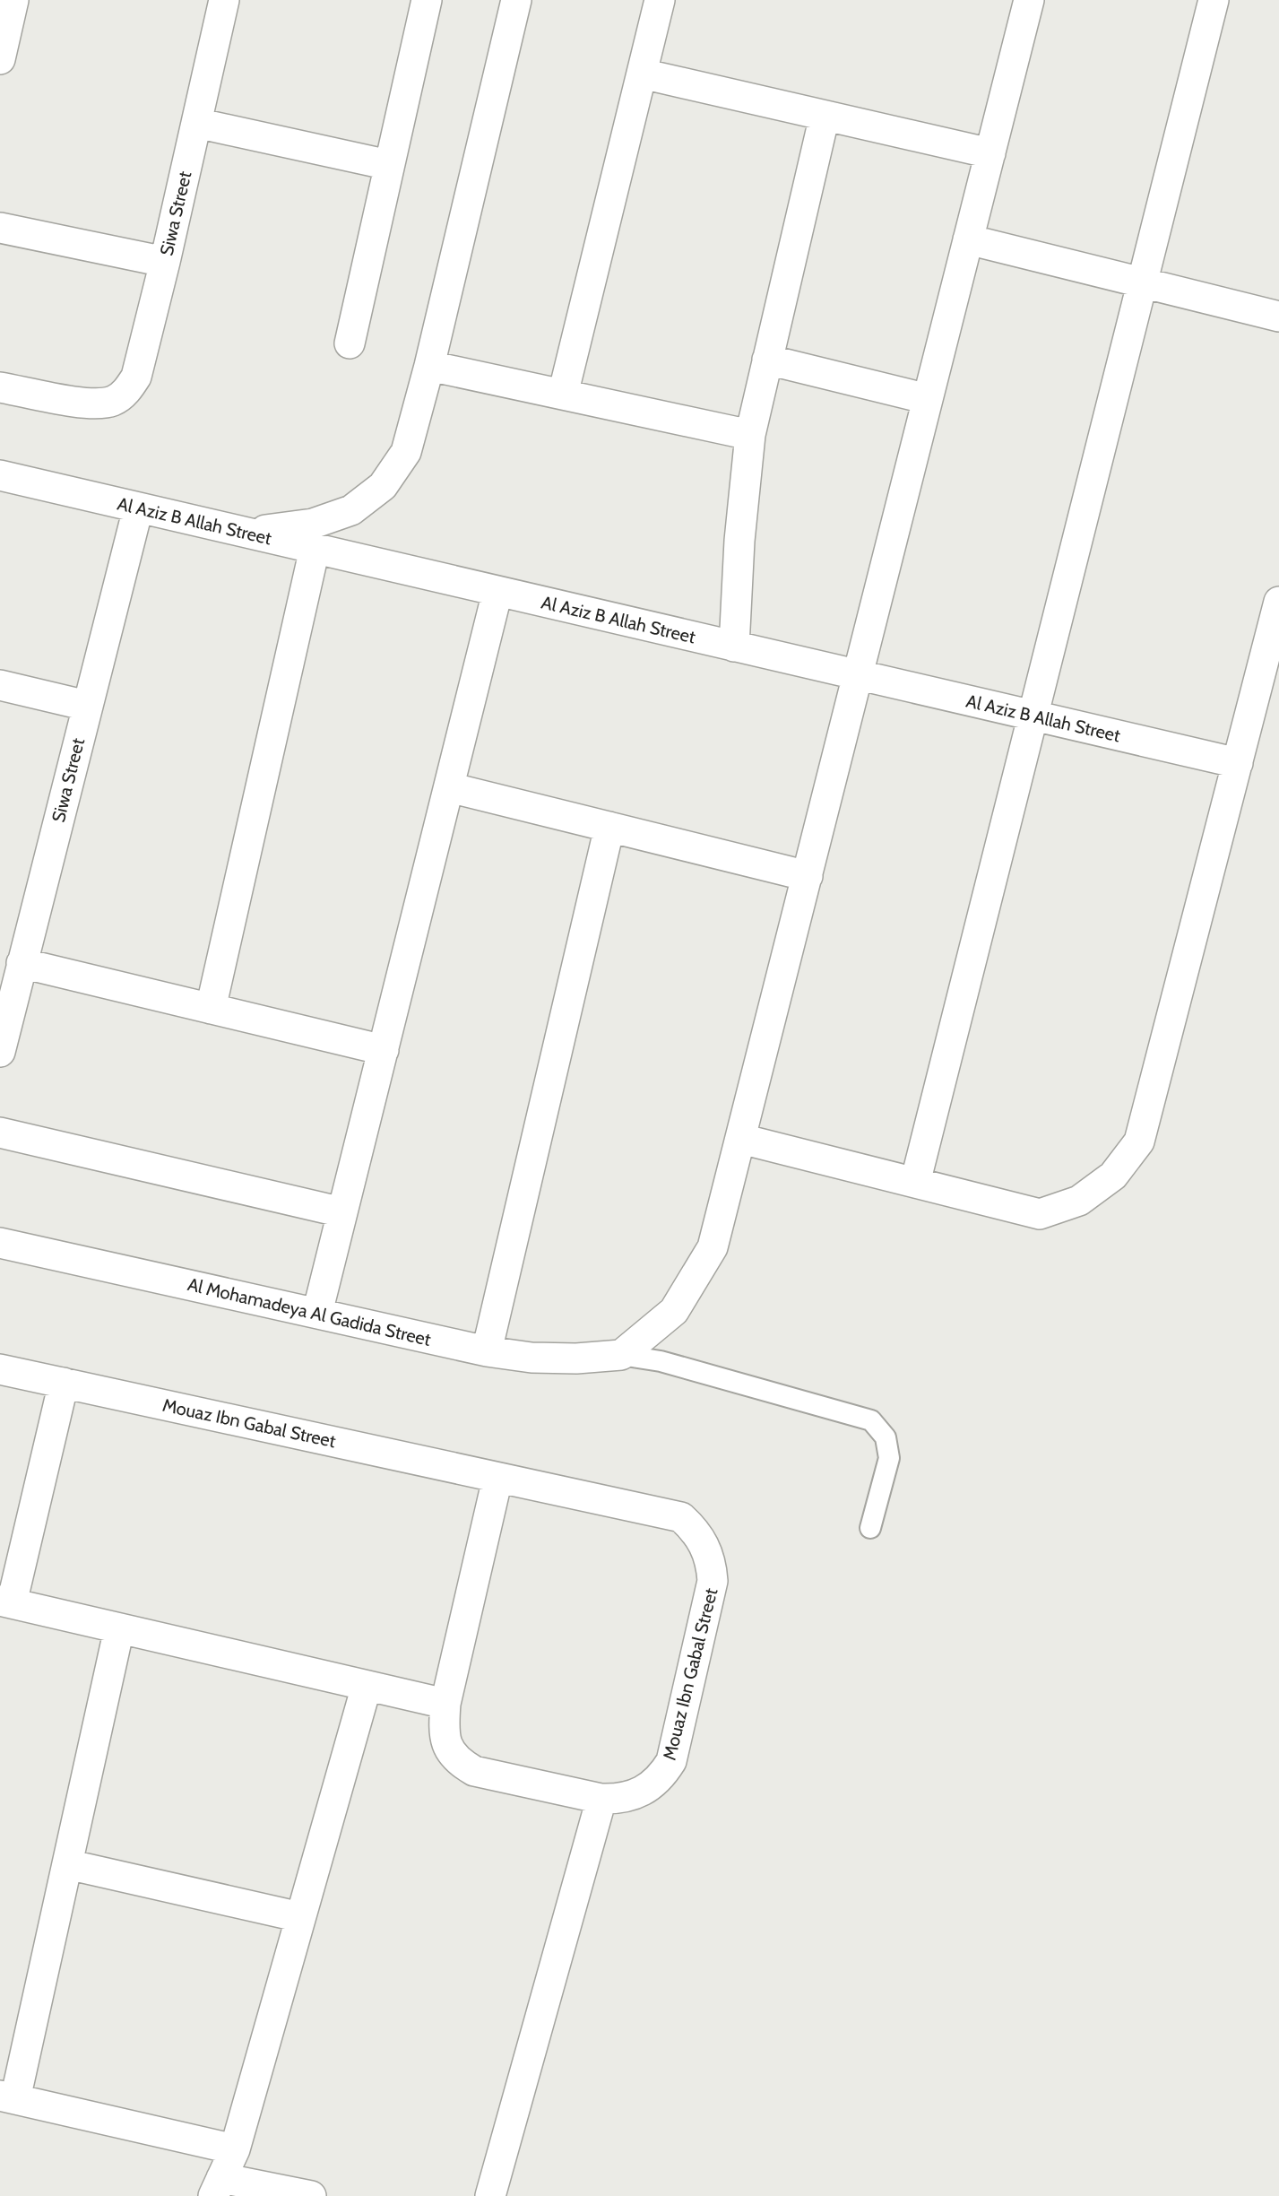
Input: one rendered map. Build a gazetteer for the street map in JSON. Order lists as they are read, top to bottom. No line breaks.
{"streets":{"street":["Siwa Street","Al Aziz B Allah Street","Al Mohamadeya Al Gadida Street","Mouaz Ibn Gabal Street"]},"crossings":[["Siwa Street","Al Aziz B Allah Street"]]}
